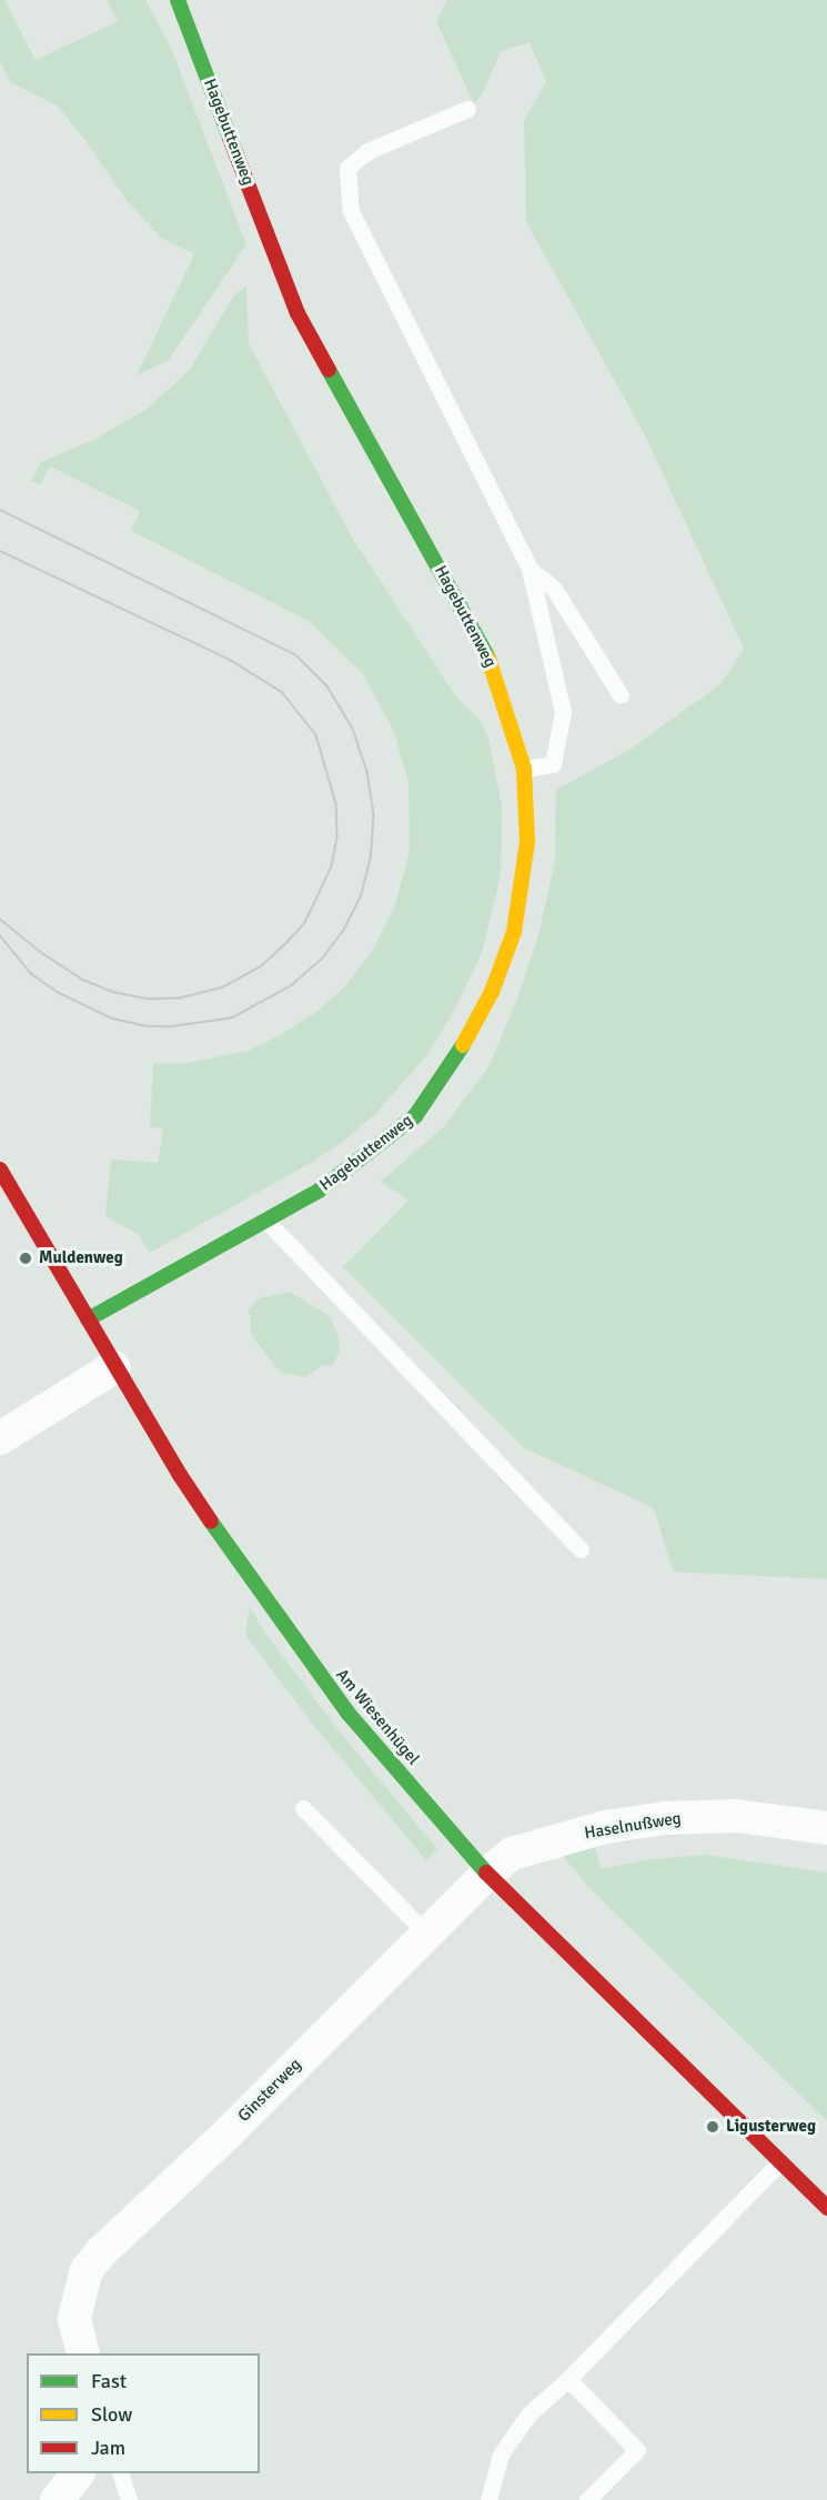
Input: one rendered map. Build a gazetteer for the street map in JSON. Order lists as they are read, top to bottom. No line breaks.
{"streets":{"street":["Hagebuttenweg","Am Wiesenhügel","Haselnußweg","Ginsterweg"]},"crossings":[["Hagebuttenweg","Am Wiesenhügel"],["Am Wiesenhügel","Haselnußweg"],["Am Wiesenhügel","Ginsterweg"],["Haselnußweg","Ginsterweg"]],"places":["Muldenweg","Ligusterweg"],"legend":["Fast","Slow","Jam"]}
